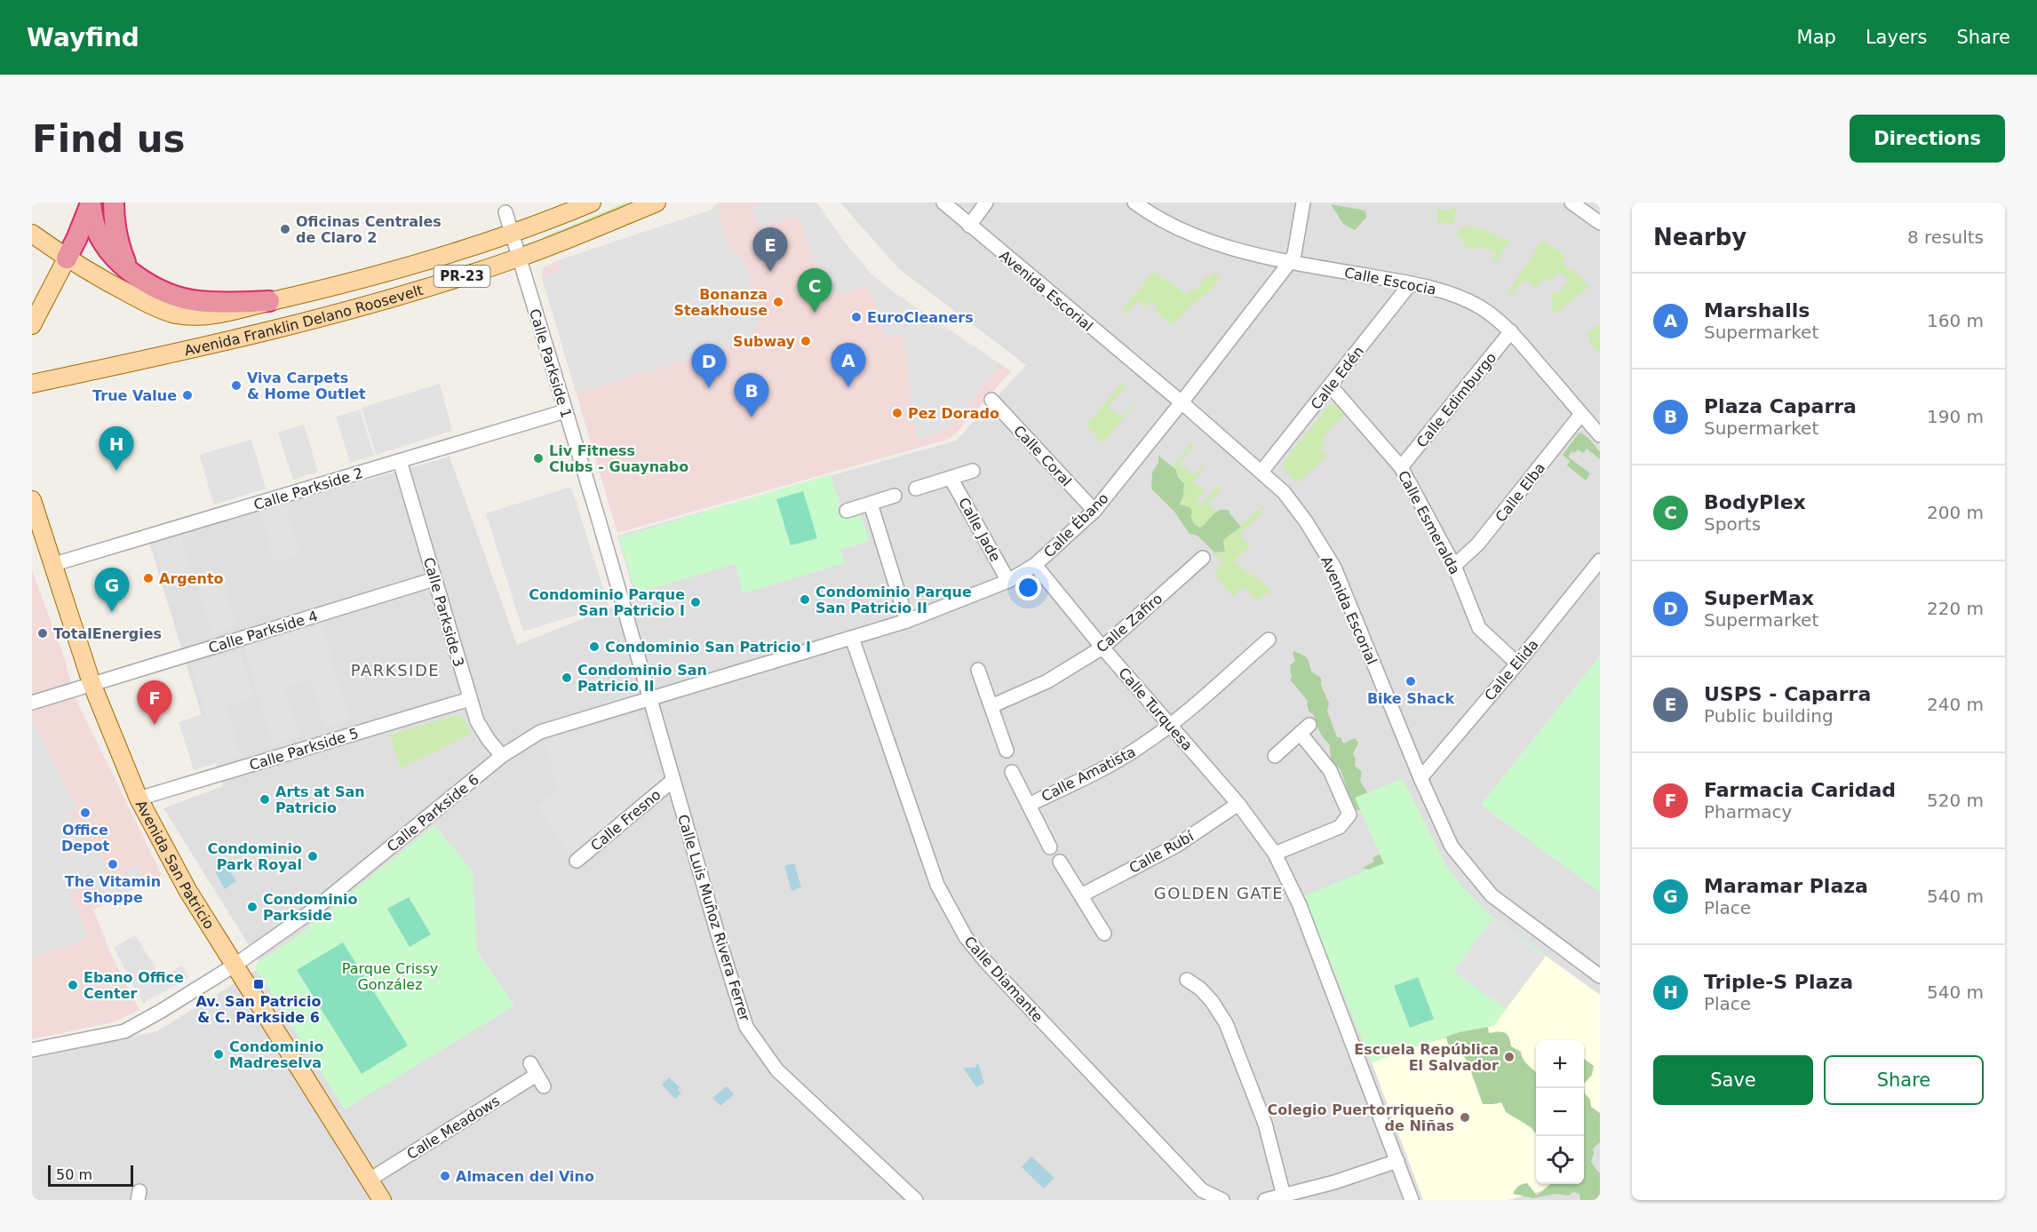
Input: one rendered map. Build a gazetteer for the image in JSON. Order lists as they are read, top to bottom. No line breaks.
{"streets":{"main road":["PR-23","Avenida Franklin Delano Roosevelt","Avenida San Patricio"],"street":["Calle Escocia","Avenida Escorial","Calle Parkside 1","Calle Edén","Calle Edimburgo","Calle Coral","Calle Parkside 2","Calle Elba","Calle Esmeralda","Calle Ébano","Calle Jade","Calle Parkside 3","Calle Zafiro","Calle Parkside 4","Calle Elida","Calle Turquesa","Calle Parkside 5","Calle Amatista","Calle Parkside 6","Calle Fresno","Calle Rubí","Calle Luis Muñoz Rivera Ferrer","Calle Diamante","Calle Meadows"]},"crossings":[["Calle Escocia","Calle Edén"],["Calle Escocia","Calle Edimburgo"],["Calle Escocia","Calle Elba"],["Calle Escocia","Calle Ébano"],["Avenida Escorial","Calle Edén"],["Avenida Escorial","Calle Ébano"],["Avenida Escorial","Calle Elida"],["Avenida Franklin Delano Roosevelt","Calle Parkside 1"],["Calle Parkside 1","Calle Parkside 2"],["Calle Parkside 1","Calle Ébano"],["Calle Parkside 1","Calle Parkside 6"],["Calle Parkside 1","Calle Luis Muñoz Rivera Ferrer"],["Calle Edén","Calle Esmeralda"],["Calle Edimburgo","Calle Esmeralda"],["Calle Coral","Calle Ébano"],["Calle Parkside 2","Calle Parkside 3"],["Calle Parkside 2","Avenida San Patricio"],["Calle Elba","Calle Esmeralda"],["Calle Esmeralda","Calle Elida"],["Calle Ébano","Calle Jade"],["Calle Ébano","Calle Turquesa"],["Calle Ébano","Calle Parkside 6"],["Calle Ébano","Calle Luis Muñoz Rivera Ferrer"],["Calle Ébano","Calle Diamante"],["Calle Parkside 3","Calle Parkside 4"],["Calle Parkside 3","Calle Parkside 5"],["Calle Parkside 3","Calle Parkside 6"],["Calle Zafiro","Calle Turquesa"],["Calle Parkside 4","Avenida San Patricio"],["Calle Turquesa","Calle Amatista"],["Calle Turquesa","Calle Rubí"],["Calle Parkside 5","Avenida San Patricio"],["Calle Parkside 6","Avenida San Patricio"],["Calle Parkside 6","Calle Luis Muñoz Rivera Ferrer"],["Calle Fresno","Calle Luis Muñoz Rivera Ferrer"],["Avenida San Patricio","Calle Meadows"]],"districts":["PARKSIDE","GOLDEN GATE"],"parks":["Parque Crissy González"],"places":{"other":["Oficinas Centrales de Claro 2","Bonanza Steakhouse","EuroCleaners","Subway","Viva Carpets & Home Outlet","True Value","Pez Dorado","Liv Fitness Clubs - Guaynabo","Argento","Condominio Parque San Patricio II","Condominio Parque San Patricio I","TotalEnergies","Condominio San Patricio I","Condominio San Patricio II","Bike Shack","Arts at San Patricio","Office Depot","Condominio Park Royal","The Vitamin Shoppe","Condominio Parkside","Ebano Office Center","Condominio Madreselva","Escuela República El Salvador","Colegio Puertorriqueño de Niñas","Almacen del Vino"],"transit":["Av. San Patricio & C. Parkside 6"]},"scale_bar":"50 m","page":{"header":"Wayfind","nav":["Map","Layers","Share"],"buttons":["Directions",["Save","Share"]],"title":"Find us","heading":["Nearby","8 results"],"pins":["E","C","A","D","B","H","G","F"],"list":[{"mark":"A","name":"Marshalls","note":"Supermarket","value":"160 m"},{"mark":"B","name":"Plaza Caparra","note":"Supermarket","value":"190 m"},{"mark":"C","name":"BodyPlex","note":"Sports","value":"200 m"},{"mark":"D","name":"SuperMax","note":"Supermarket","value":"220 m"},{"mark":"E","name":"USPS - Caparra","note":"Public building","value":"240 m"},{"mark":"F","name":"Farmacia Caridad","note":"Pharmacy","value":"520 m"},{"mark":"G","name":"Maramar Plaza","note":"Place","value":"540 m"},{"mark":"H","name":"Triple-S Plaza","note":"Place","value":"540 m"}],"map_buttons":["+","−"],"scale":"50 m"}}
